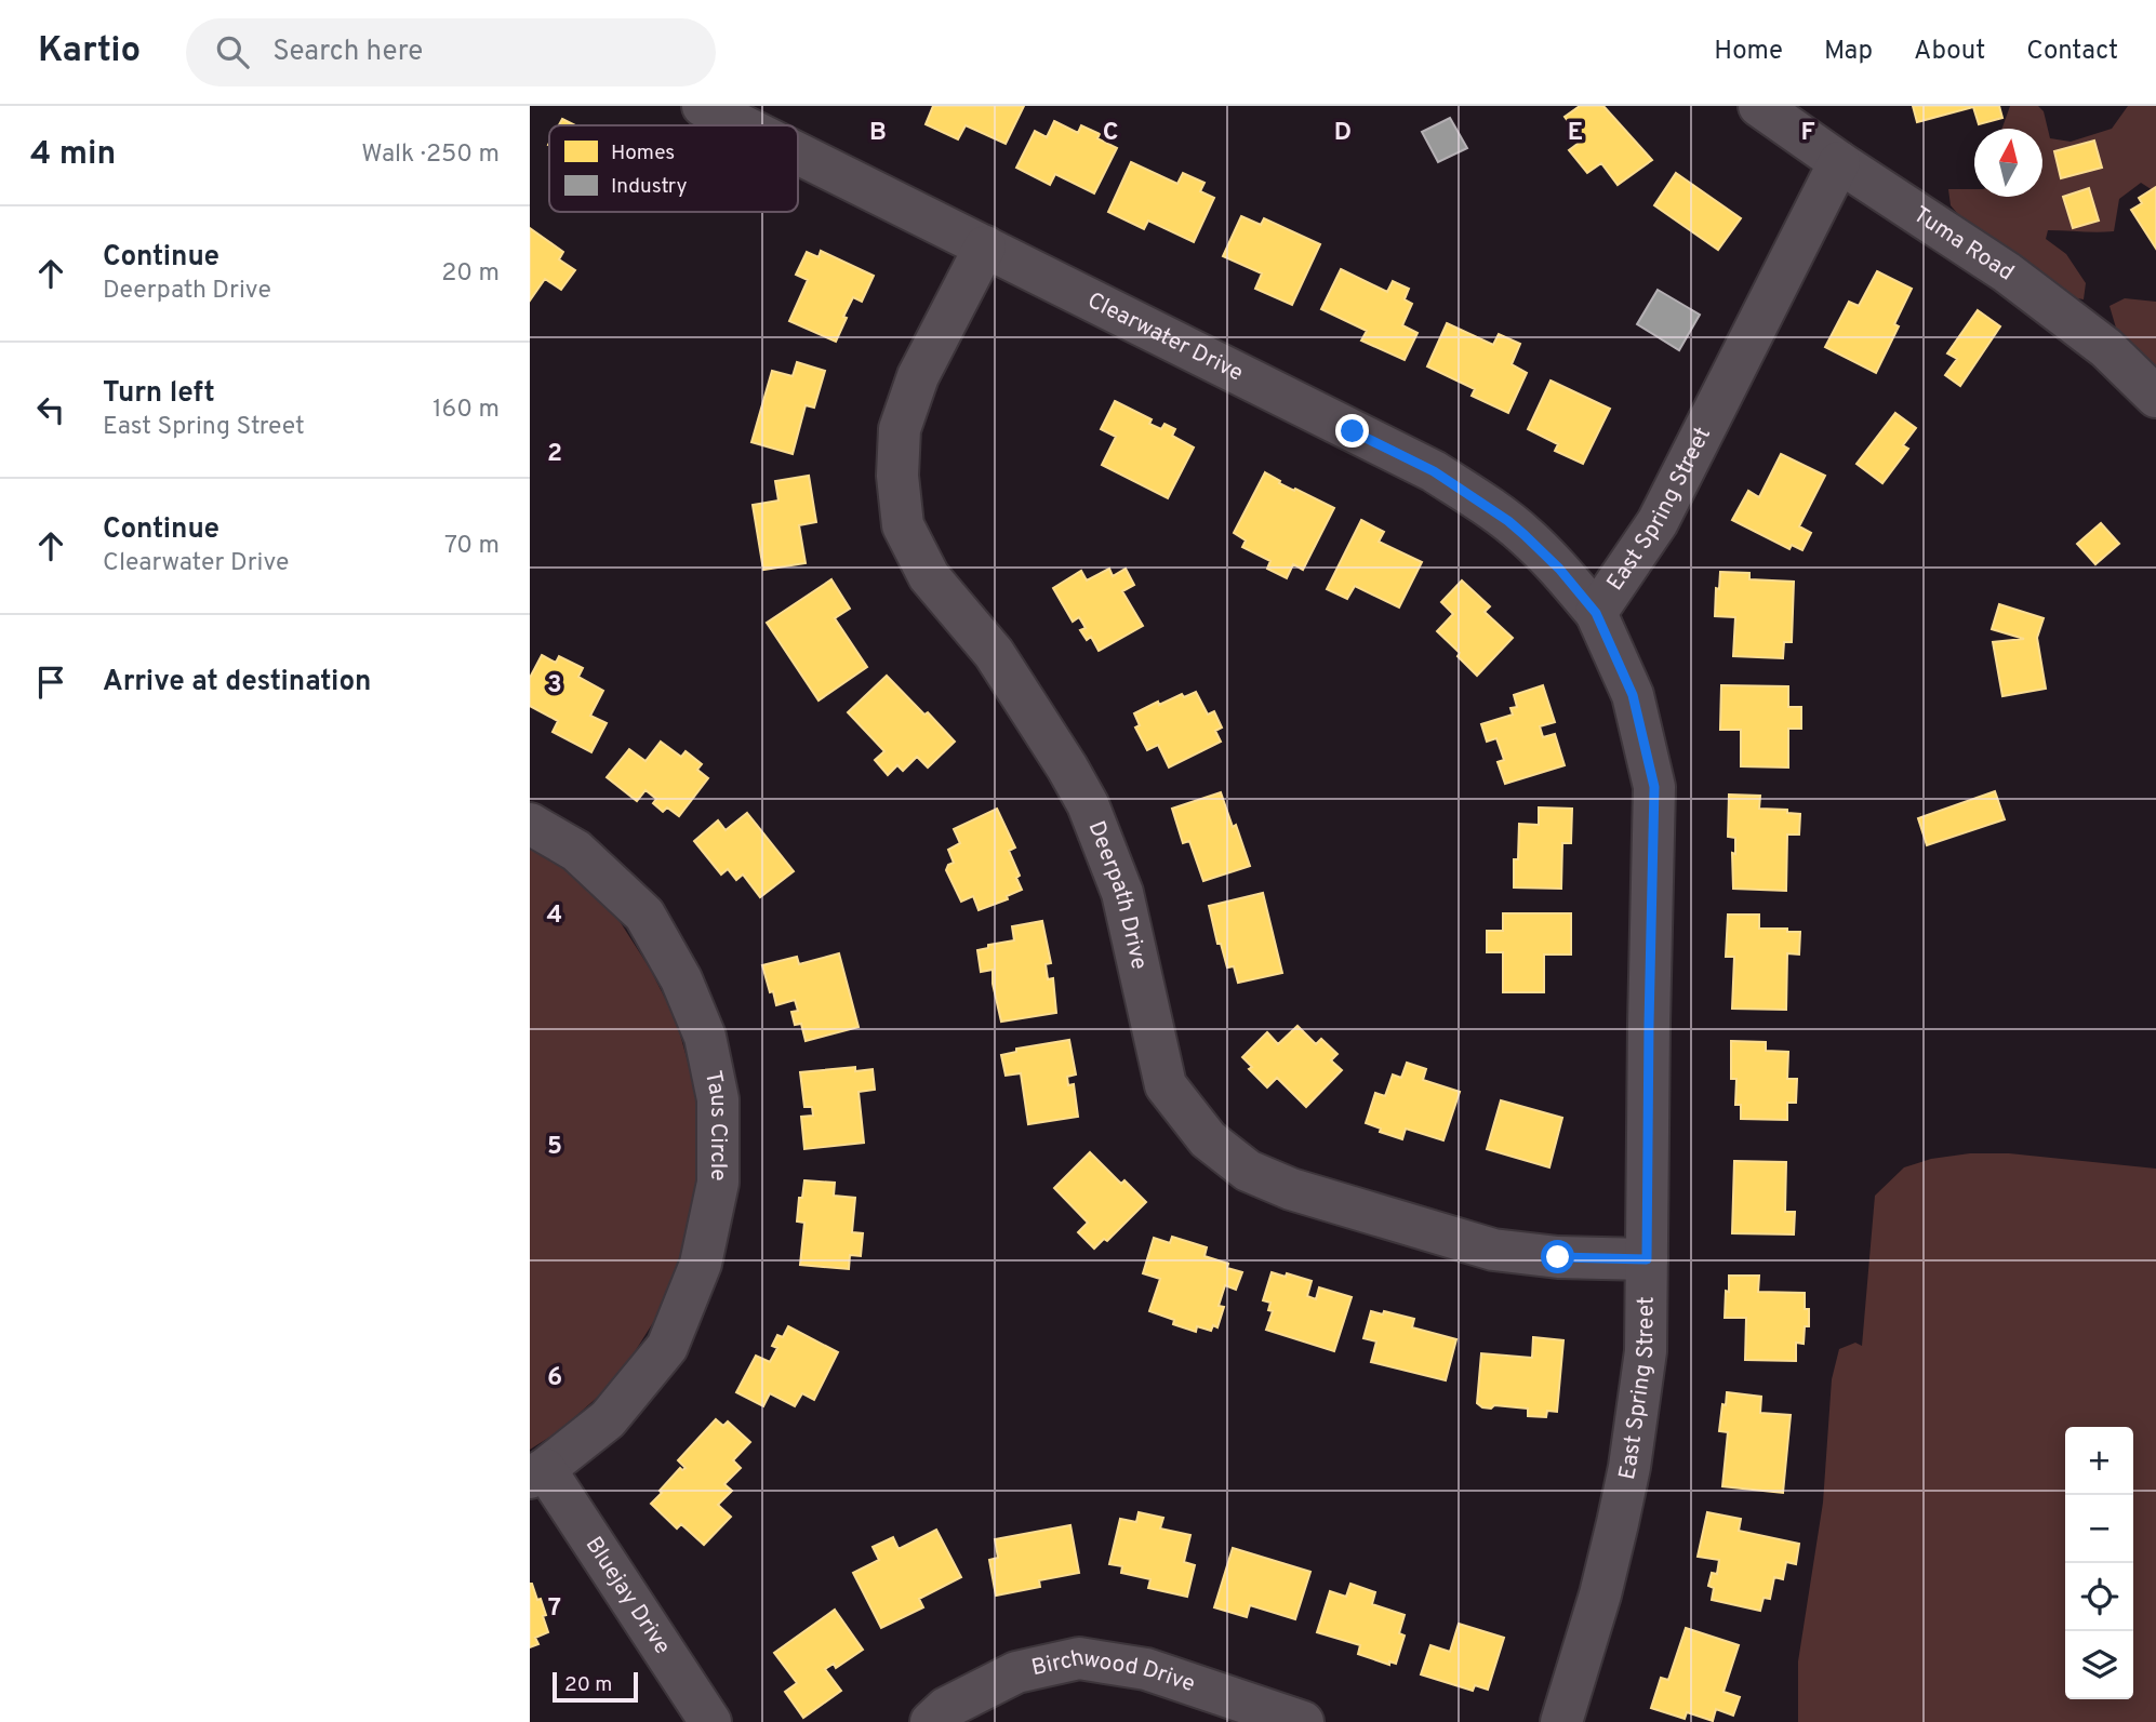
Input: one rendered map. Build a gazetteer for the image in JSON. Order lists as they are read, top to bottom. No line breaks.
{"streets":{"street":["Tuma Road","Clearwater Drive","East Spring Street","Deerpath Drive","Taus Circle","Bluejay Drive","Birchwood Drive"]},"crossings":[["Tuma Road","East Spring Street"],["Clearwater Drive","East Spring Street"],["Clearwater Drive","Deerpath Drive"],["East Spring Street","Deerpath Drive"],["Taus Circle","Bluejay Drive"]],"legend":["Homes","Industry"],"scale_bar":"20 m","north":"top","page":{"header":"Kartio","search":"Search here","nav":["Home","Map","About","Contact"],"heading":["4 min","Walk · 250 m"],"list":[["Continue","Deerpath Drive","20 m"],["Turn left","East Spring Street","160 m"],["Continue","Clearwater Drive","70 m"],"Arrive at destination"],"map_buttons":["+","−"],"scale":"20 m"},"grid":{"columns":["B","C","D","E","F"],"rows":["2","3","4","5","6","7"]}}
